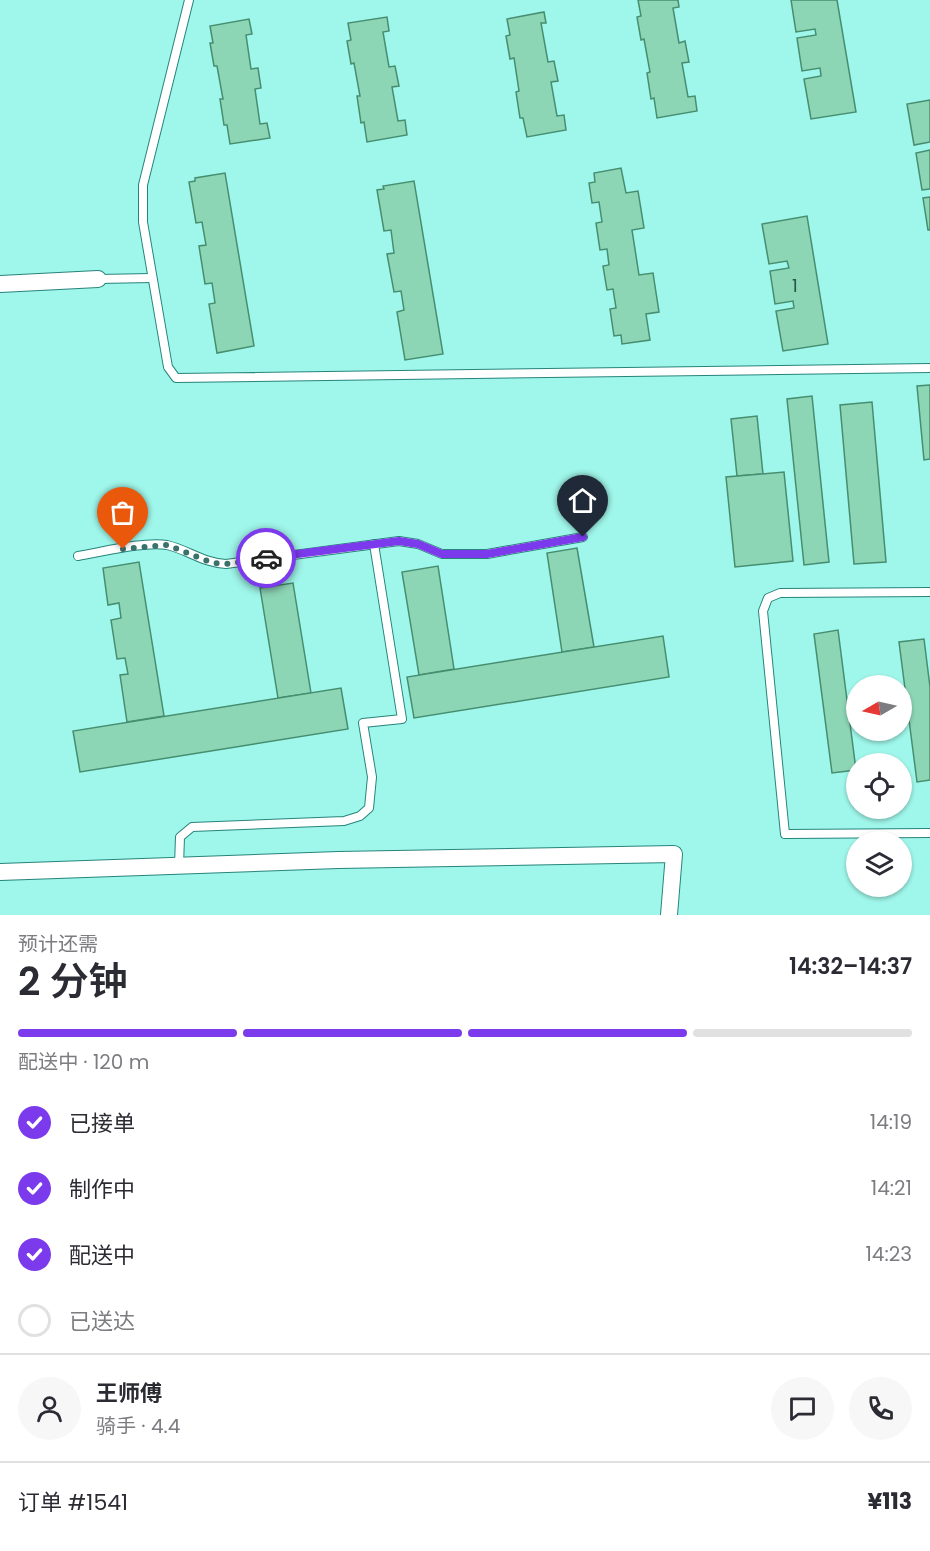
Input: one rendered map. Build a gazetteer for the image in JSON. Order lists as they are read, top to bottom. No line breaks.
{"house_numbers":["1"],"north":"left","page":{"heading":["2 分钟","预计还需","14:32–14:37"],"panel":["王师傅","骑手 · 4.4","订单 #1541","¥113"],"bar":"配送中 · 120 m","list":[["已接单","14:19"],["制作中","14:21"],["配送中","14:23"],"已送达"]}}
